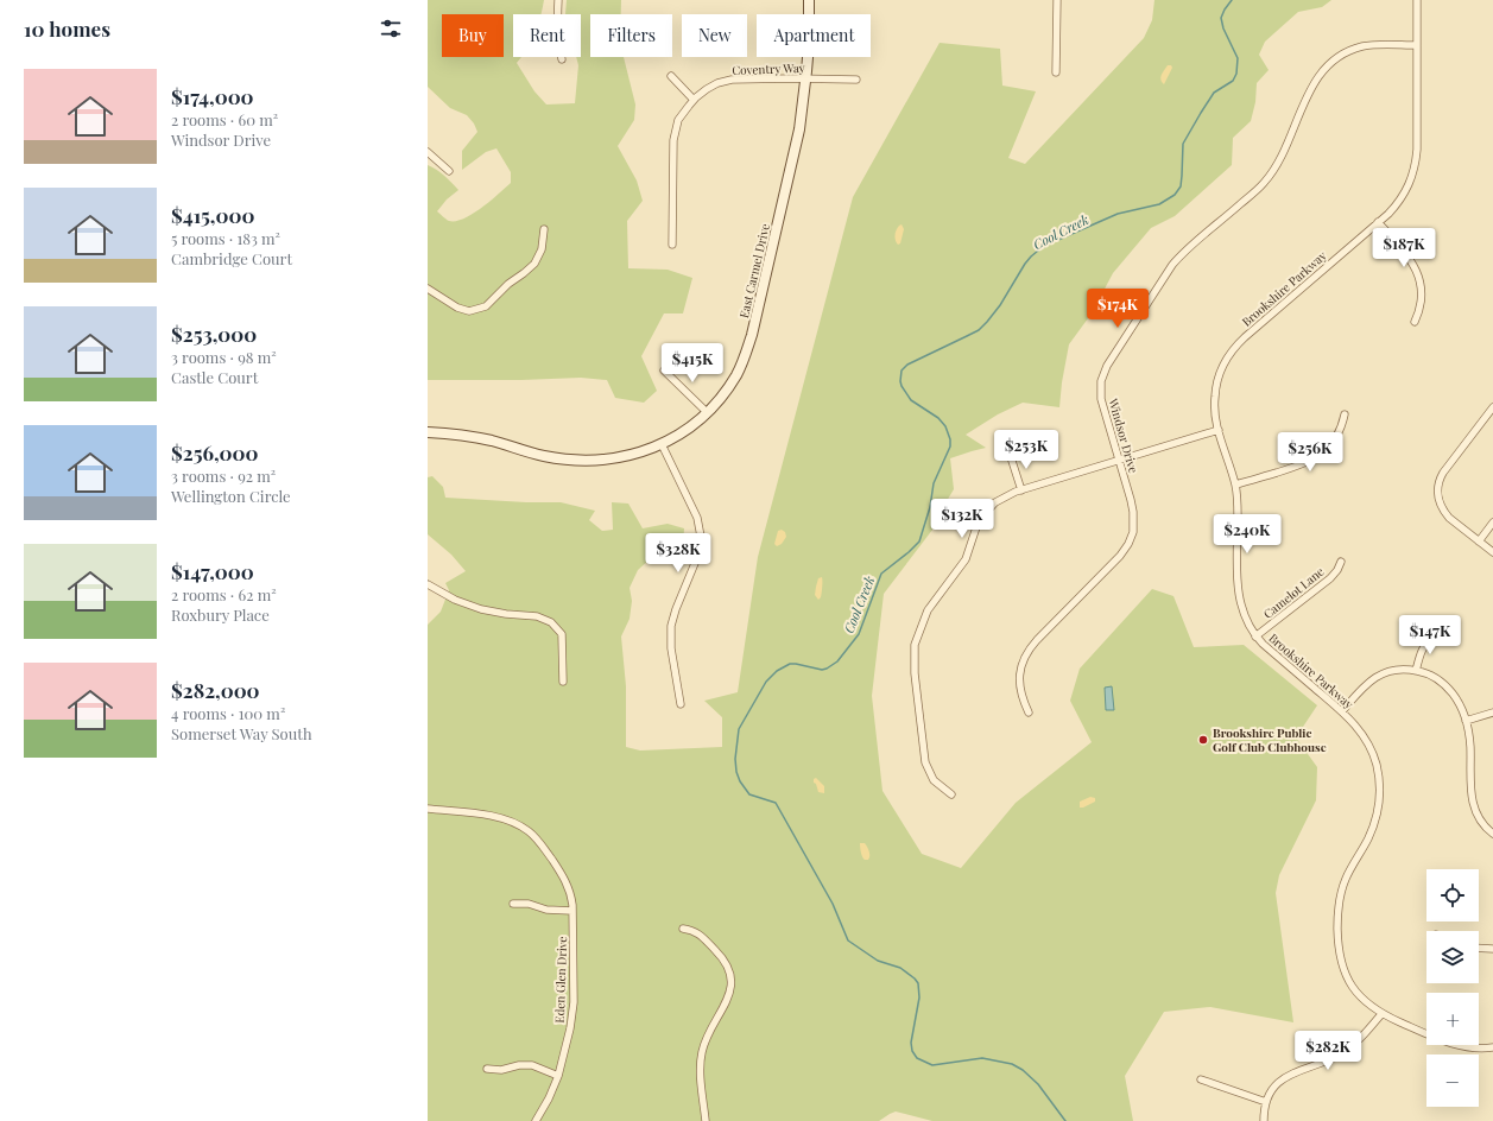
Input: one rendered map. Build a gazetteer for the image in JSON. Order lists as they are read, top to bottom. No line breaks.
{"streets":{"street":["Coventry Way","East Carmel Drive","Brookshire Parkway","Windsor Drive","Camelot Lane","Eden Glen Drive"]},"crossings":[["Coventry Way","East Carmel Drive"],["Brookshire Parkway","Windsor Drive"],["Brookshire Parkway","Camelot Lane"]],"water":["Cool Creek"],"places":["Brookshire Public Golf Club Clubhouse"],"page":{"heading":"10 homes","chip":["Buy","Rent","Filters","New","Apartment"],"list":[{"name":"$174,000","note":"2 rooms · 60 m² · Windsor Drive"},{"name":"$415,000","note":"5 rooms · 183 m² · Cambridge Court"},{"name":"$253,000","note":"3 rooms · 98 m² · Castle Court"},{"name":"$256,000","note":"3 rooms · 92 m² · Wellington Circle"},{"name":"$147,000","note":"2 rooms · 62 m² · Roxbury Place"},{"name":"$282,000","note":"4 rooms · 100 m² · Somerset Way South"}],"price":["$187K","$174K","$415K","$253K","$256K","$132K","$240K","$328K","$147K","$282K"],"map_buttons":["+","−"]}}
